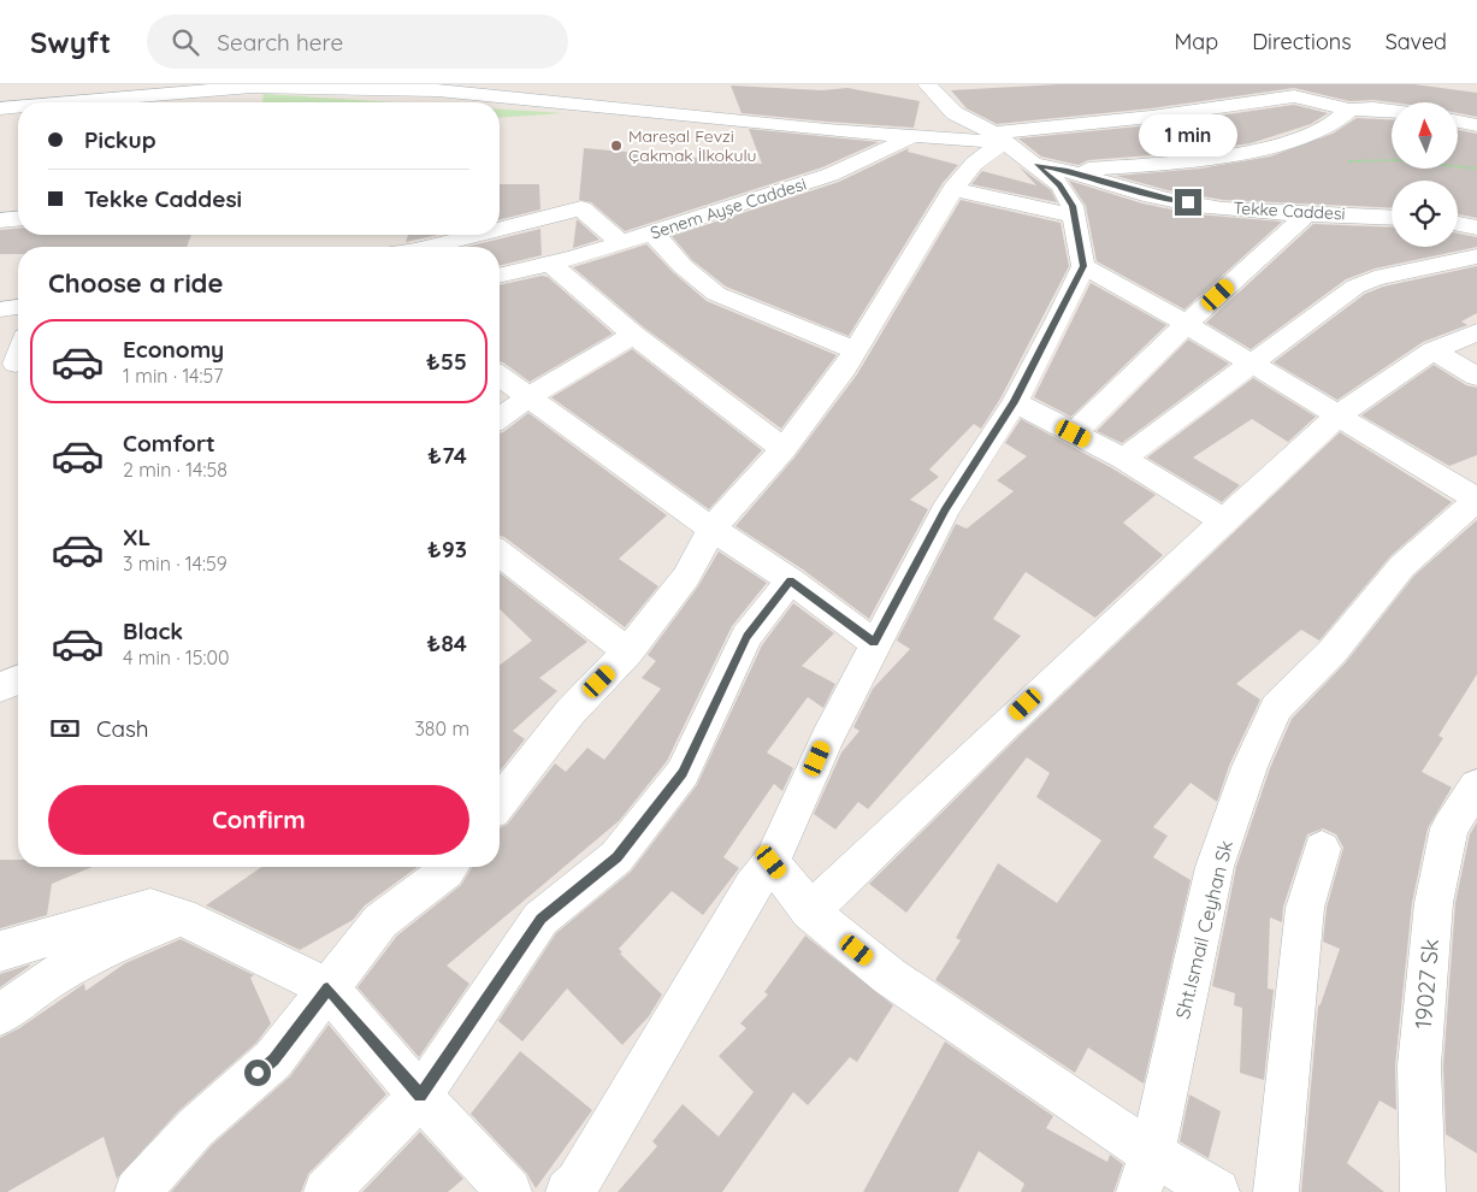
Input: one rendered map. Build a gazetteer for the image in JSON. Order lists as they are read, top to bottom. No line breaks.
{"streets":{"street":["Senem Ayşe Caddesi","Tekke Caddesi","Sht.Ismail Ceyhan Sk","19027 Sk"]},"places":["Mareşal Fevzi Çakmak İlkokulu"],"north":"top","page":{"header":"Swyft","search":"Search here","nav":["Map","Directions","Saved"],"banner":["Pickup","Tekke Caddesi"],"bubble":"1 min","heading":"Choose a ride","list":[{"name":"Economy","note":"1 min · 14:57","value":"₺55"},{"name":"Comfort","note":"2 min · 14:58","value":"₺74"},{"name":"XL","note":"3 min · 14:59","value":"₺93"},{"name":"Black","note":"4 min · 15:00","value":"₺84"}],"pay":["Cash","380 m"],"buttons":"Confirm"}}
